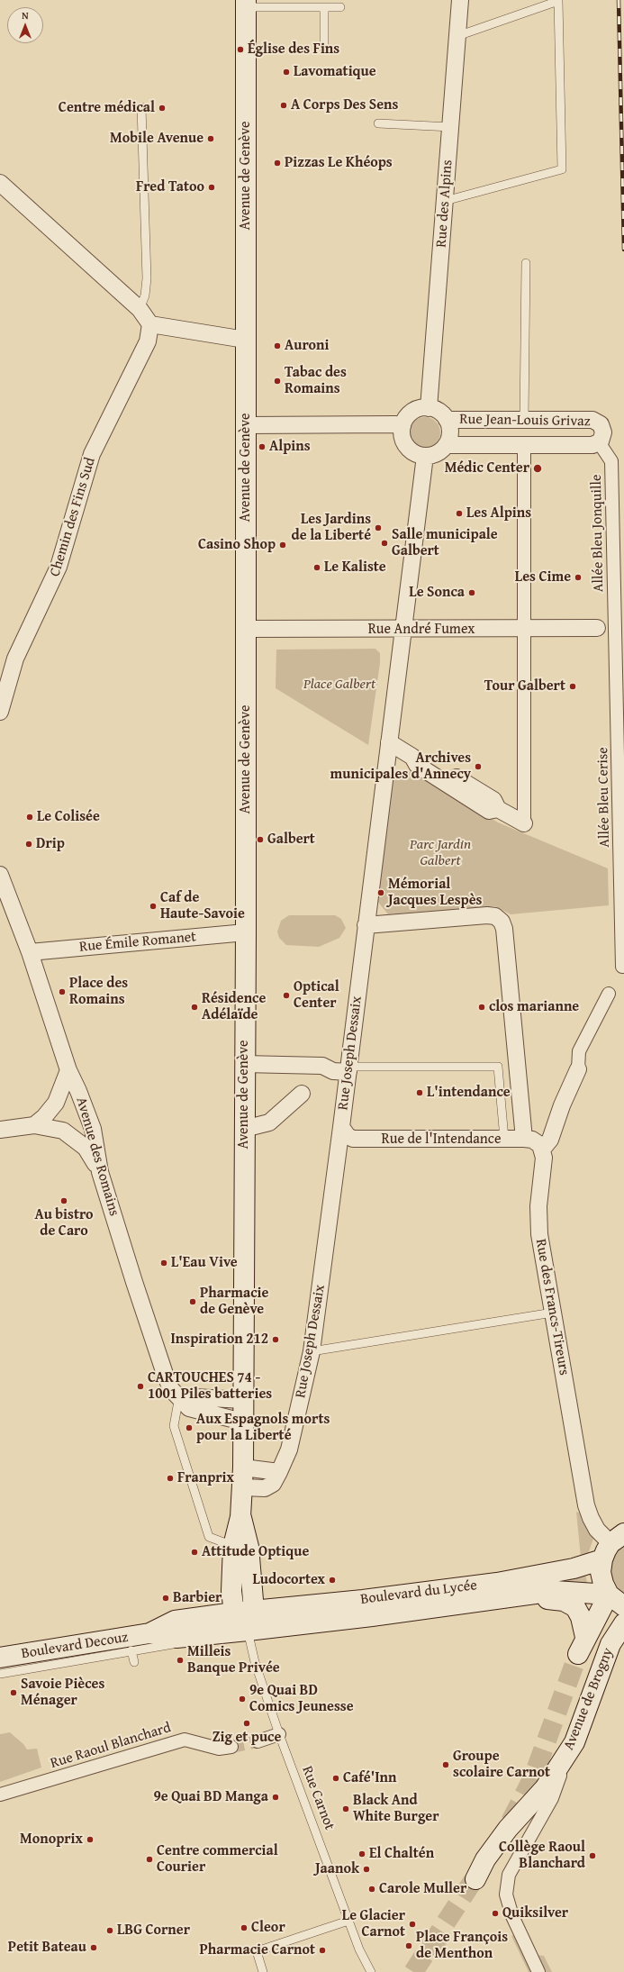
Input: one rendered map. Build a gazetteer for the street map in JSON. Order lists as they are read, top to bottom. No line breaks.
{"streets":{"main road":["Avenue de Genève","Boulevard du Lycée","Boulevard Decouz","Avenue de Brogny"],"street":["Rue des Alpins","Rue Jean-Louis Grivaz","Chemin des Fins Sud","Allée Bleu Jonquille","Rue André Fumex","Allée Bleu Cerise","Rue Émile Romanet","Rue Joseph Dessaix","Rue de l'Intendance","Avenue des Romains","Rue des Francs-Tireurs","Rue Raoul Blanchard"],"lane":["Rue Carnot"]},"crossings":[["Avenue de Genève","Rue André Fumex"],["Avenue de Genève","Rue Émile Romanet"],["Avenue de Genève","Rue Joseph Dessaix"],["Avenue de Genève","Avenue des Romains"],["Avenue de Genève","Boulevard du Lycée"],["Avenue de Genève","Boulevard Decouz"],["Avenue de Genève","Rue Carnot"],["Rue des Alpins","Rue Jean-Louis Grivaz"],["Rue des Alpins","Rue Joseph Dessaix"],["Rue Jean-Louis Grivaz","Allée Bleu Jonquille"],["Rue Jean-Louis Grivaz","Rue Joseph Dessaix"],["Allée Bleu Jonquille","Allée Bleu Cerise"],["Rue André Fumex","Rue Joseph Dessaix"],["Rue Émile Romanet","Avenue des Romains"],["Rue Joseph Dessaix","Rue de l'Intendance"],["Rue de l'Intendance","Rue des Francs-Tireurs"],["Rue des Francs-Tireurs","Boulevard du Lycée"],["Boulevard du Lycée","Boulevard Decouz"],["Boulevard du Lycée","Avenue de Brogny"],["Boulevard du Lycée","Rue Carnot"],["Boulevard Decouz","Rue Carnot"]],"parks":["Place Galbert","Parc Jardin Galbert"],"places":["Église des Fins","Lavomatique","A Corps Des Sens","Centre médical","Mobile Avenue","Pizzas Le Khéops","Fred Tatoo","Auroni","Tabac des Romains","Alpins","Médic Center","Les Alpins","Les Jardins de la Liberté","Salle municipale Galbert","Casino Shop","Le Kaliste","Les Cime","Le Sonca","Tour Galbert","Archives municipales d'Annecy","Le Colisée","Galbert","Drip","Mémorial Jacques Lespès","Caf de Haute-Savoie","Place des Romains","Optical Center","Résidence Adélaïde","clos marianne","L'intendance","Au bistro de Caro","L'Eau Vive","Pharmacie de Genève","Inspiration 212","CARTOUCHES 74 - 1001 Piles batteries","Aux Espagnols morts pour la Liberté","Franprix","Attitude Optique","Ludocortex","Barbier","Milleis Banque Privée","Savoie Pièces Ménager","9e Quai BD Comics Jeunesse","Zig et puce","Groupe scolaire Carnot","Café'Inn","9e Quai BD Manga","Black And White Burger","Monoprix","El Chaltén","Collège Raoul Blanchard","Centre commercial Courier","Jaanok","Carole Muller","Quiksilver","Le Glacier Carnot","Cleor","LBG Corner","Place François de Menthon","Petit Bateau","Pharmacie Carnot"],"north":"top"}
